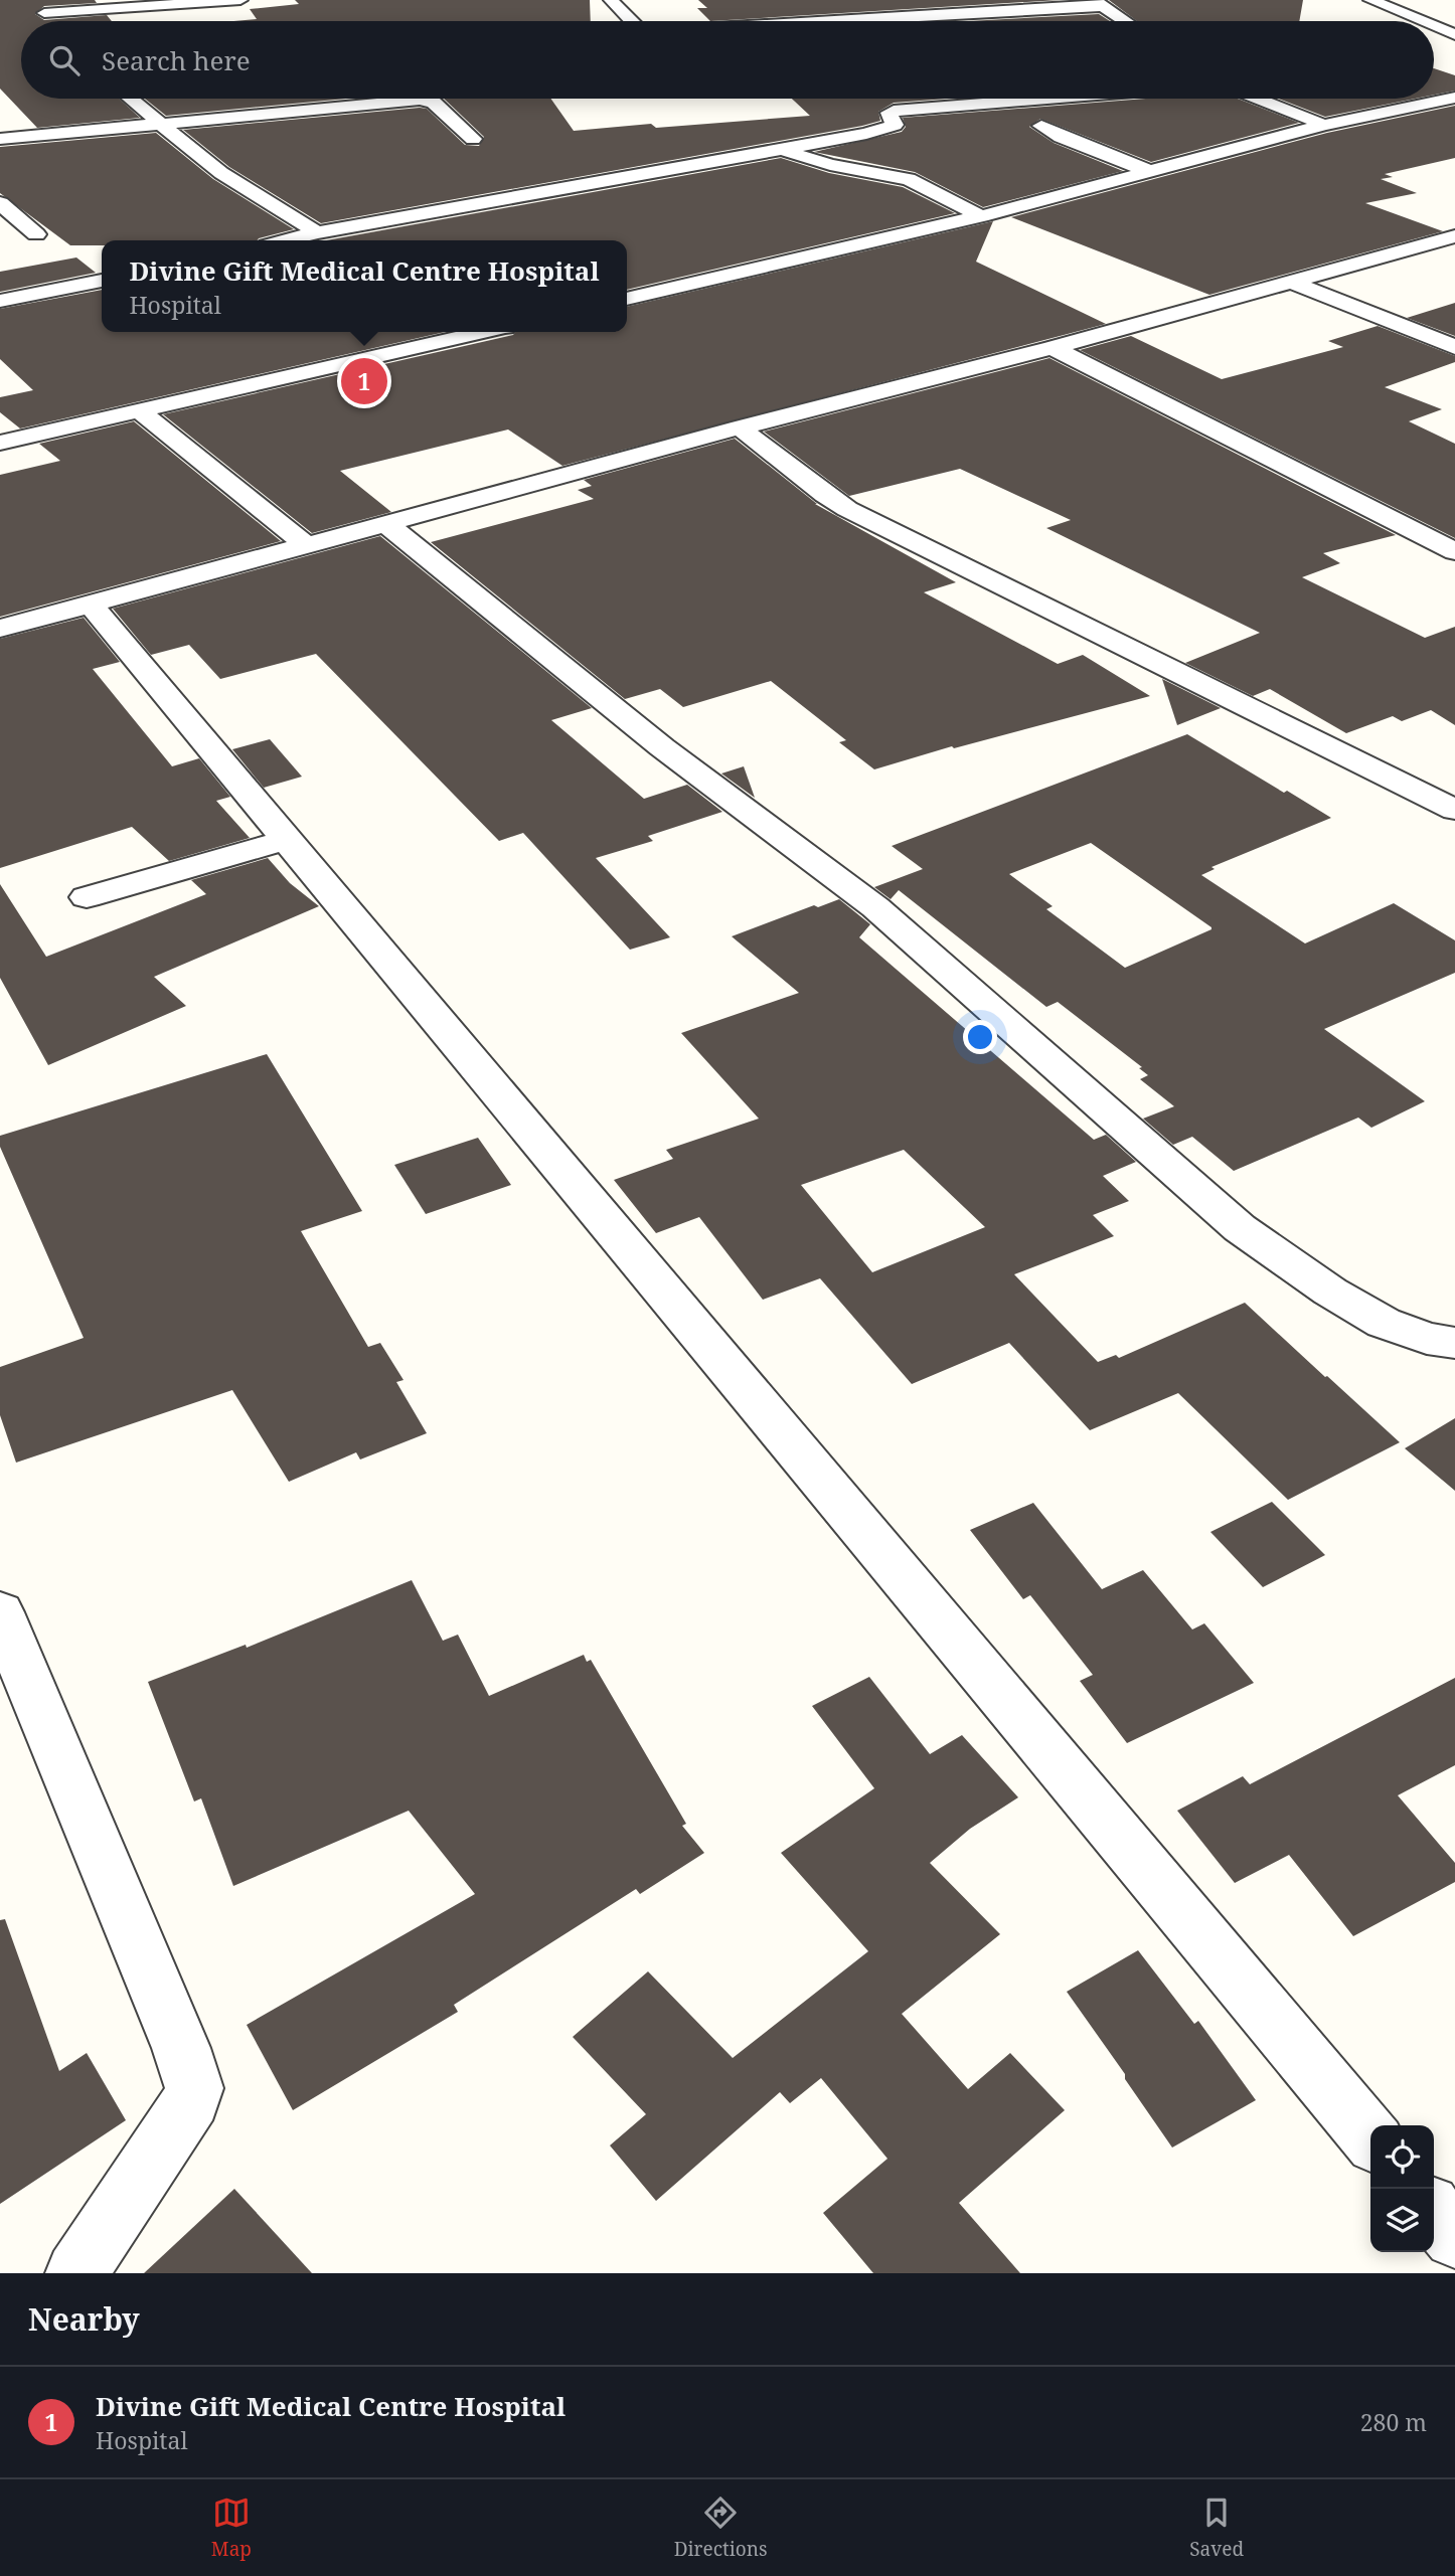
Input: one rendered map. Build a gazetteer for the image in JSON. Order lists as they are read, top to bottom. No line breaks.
{"page":{"search":"Search here","popup":["Divine Gift Medical Centre Hospital","Hospital"],"pins":"1","heading":"Nearby","list":[{"mark":"1","name":"Divine Gift Medical Centre Hospital","note":"Hospital","value":"280 m"}],"nav":["Map","Directions","Saved"]}}
